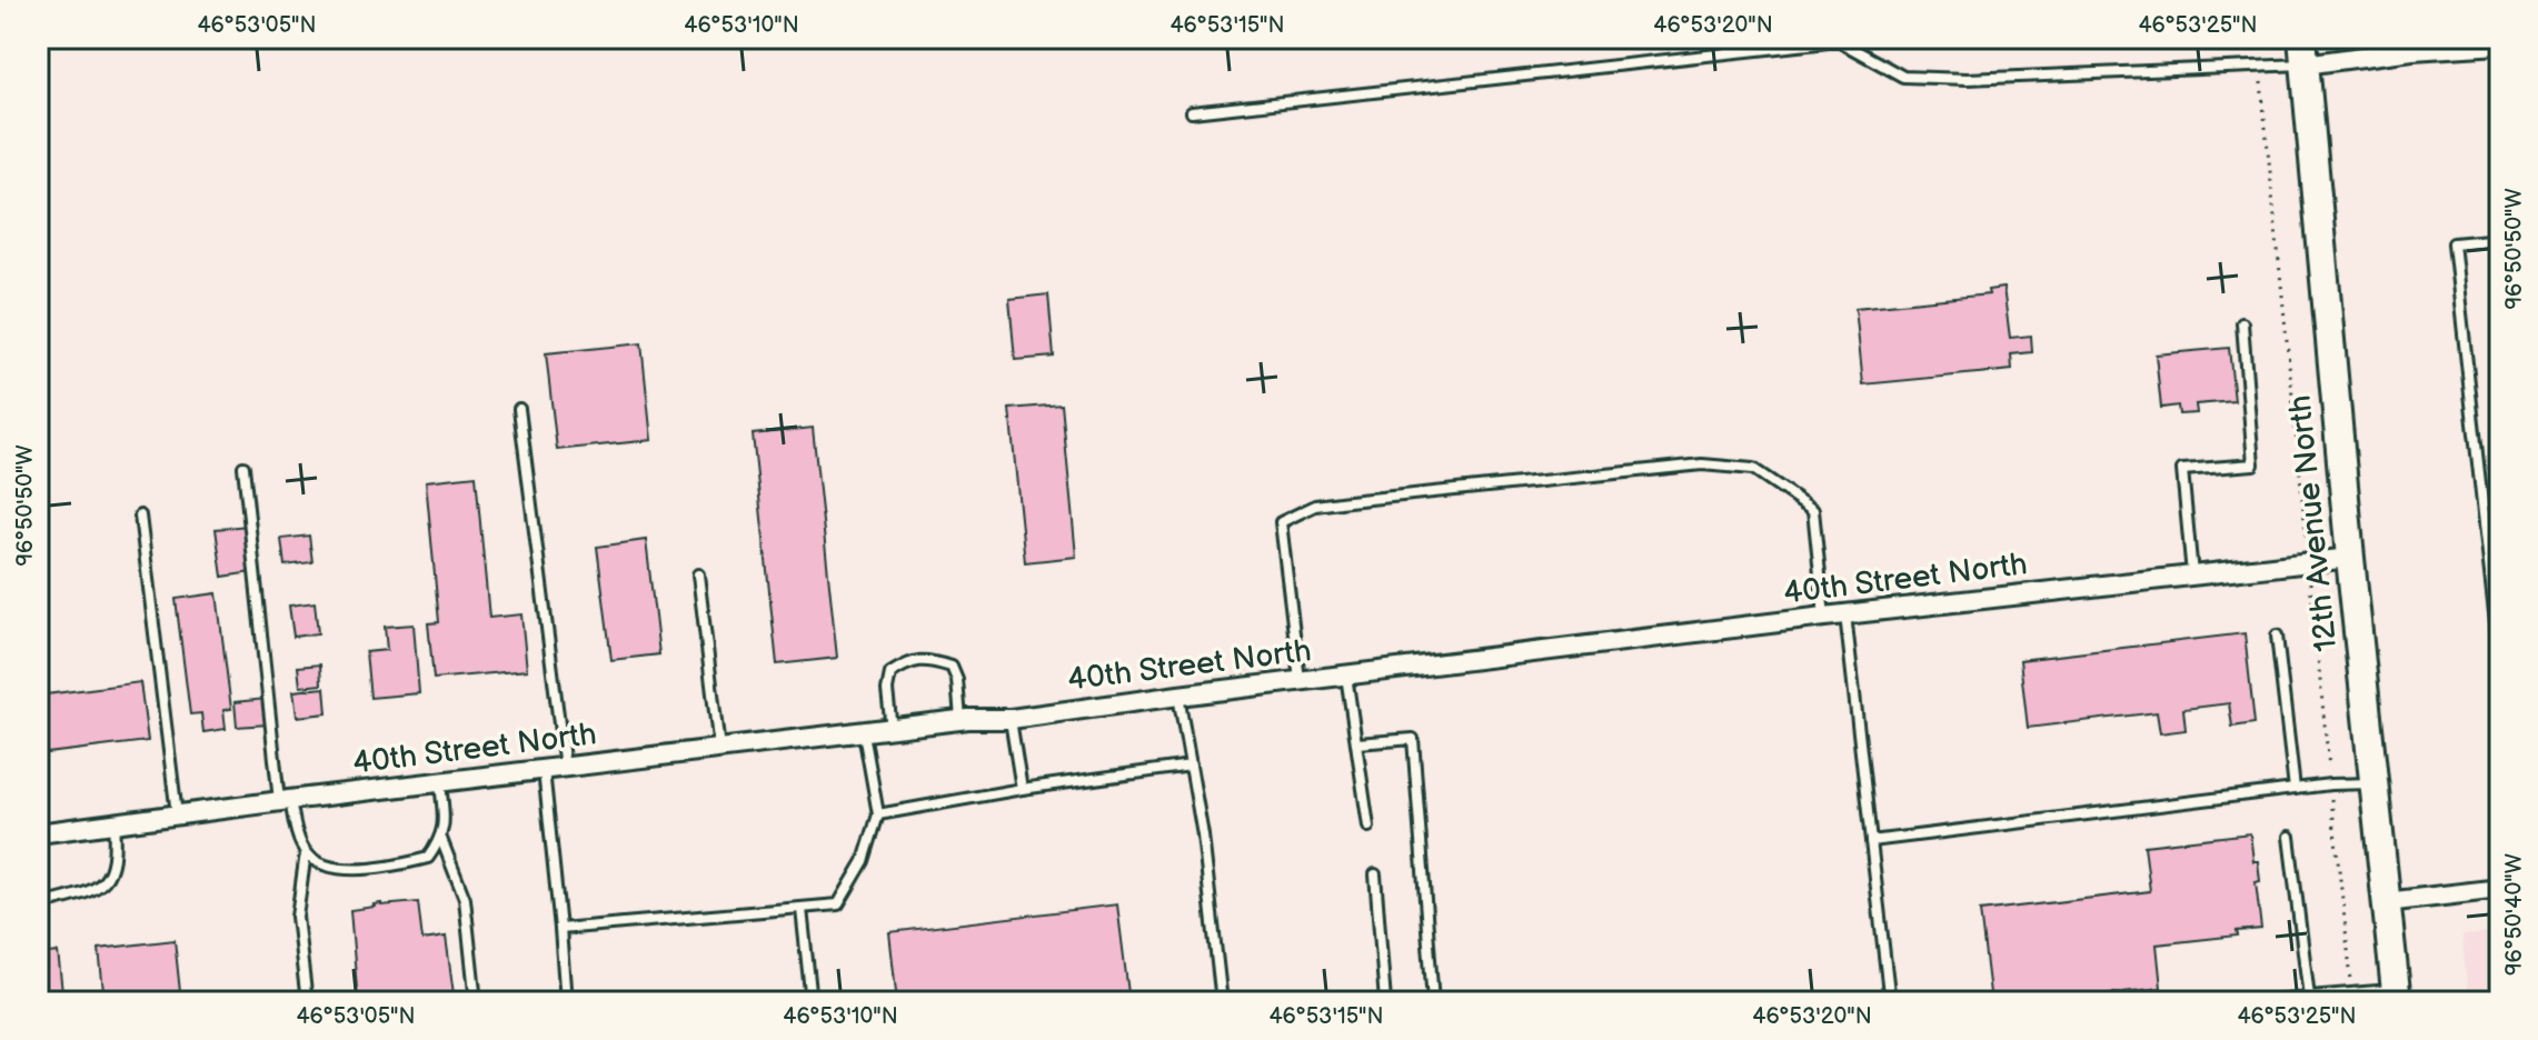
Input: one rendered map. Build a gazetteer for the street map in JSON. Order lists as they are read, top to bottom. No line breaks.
{"streets":{"main road":["12th Avenue North"],"street":["40th Street North"]},"crossings":[["12th Avenue North","40th Street North"]],"coordinates":["46°53'05\"N","46°53'10\"N","46°53'15\"N","46°53'20\"N","46°53'25\"N","96°50'50\"W","96°50'40\"W"]}
